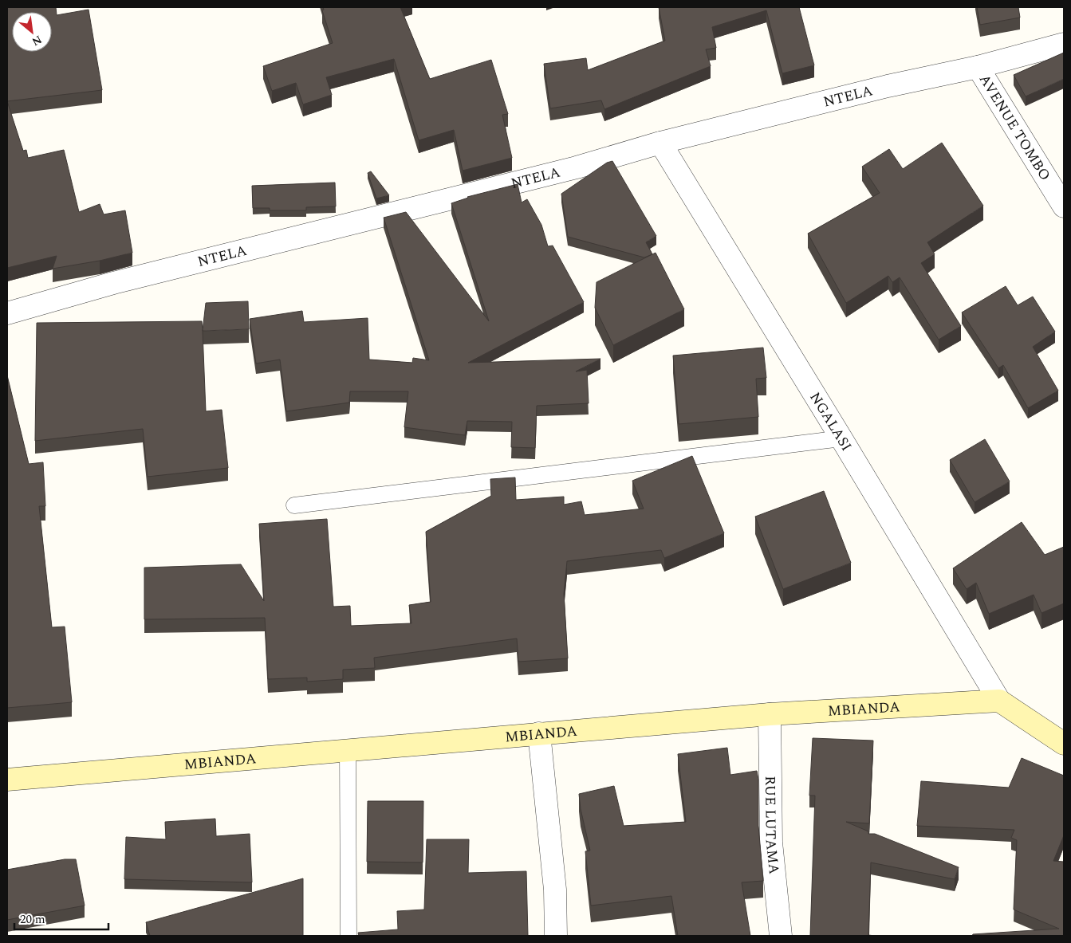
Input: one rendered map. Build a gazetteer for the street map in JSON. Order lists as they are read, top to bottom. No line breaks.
{"streets":{"street":["NTELA","AVENUE TOMBO","NGALASI","MBIANDA","RUE LUTAMA"]},"crossings":[["NTELA","AVENUE TOMBO"],["NTELA","NGALASI"],["NGALASI","MBIANDA"],["MBIANDA","RUE LUTAMA"]],"scale_bar":"20 m","north":"bottom right"}
